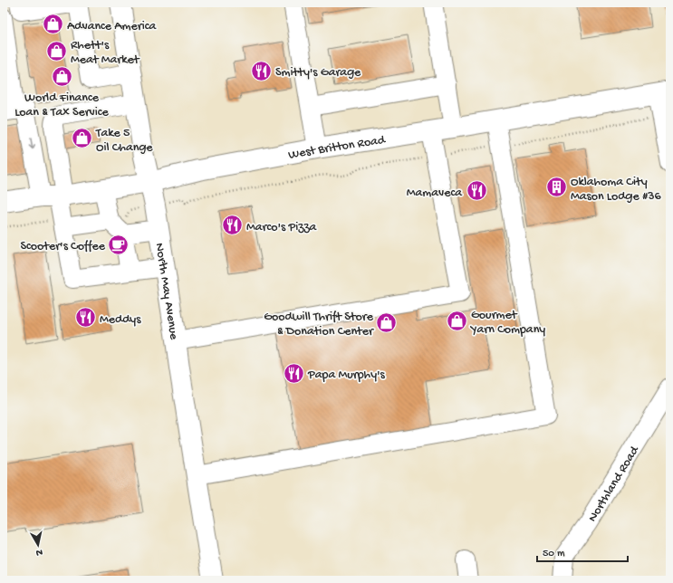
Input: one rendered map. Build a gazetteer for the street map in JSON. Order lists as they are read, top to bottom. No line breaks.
{"streets":{"main road":["West Britton Road","North May Avenue"],"street":["Northland Road"]},"crossings":[["West Britton Road","North May Avenue"]],"places":{"shop":["Advance America","Rhett's Meat Market","World Finance Loan & Tax Service","Take 5 Oil Change","Gourmet Yarn Company","Goodwill Thrift Store & Donation Center"],"restaurant":["Smitty's Garage","Mamaveca","Marco's Pizza","Meddys","Papa Murphy's"],"building":["Oklahoma City Mason Lodge #36"],"cafe":["Scooter's Coffee"]},"scale_bar":"50 m","north":"bottom"}
